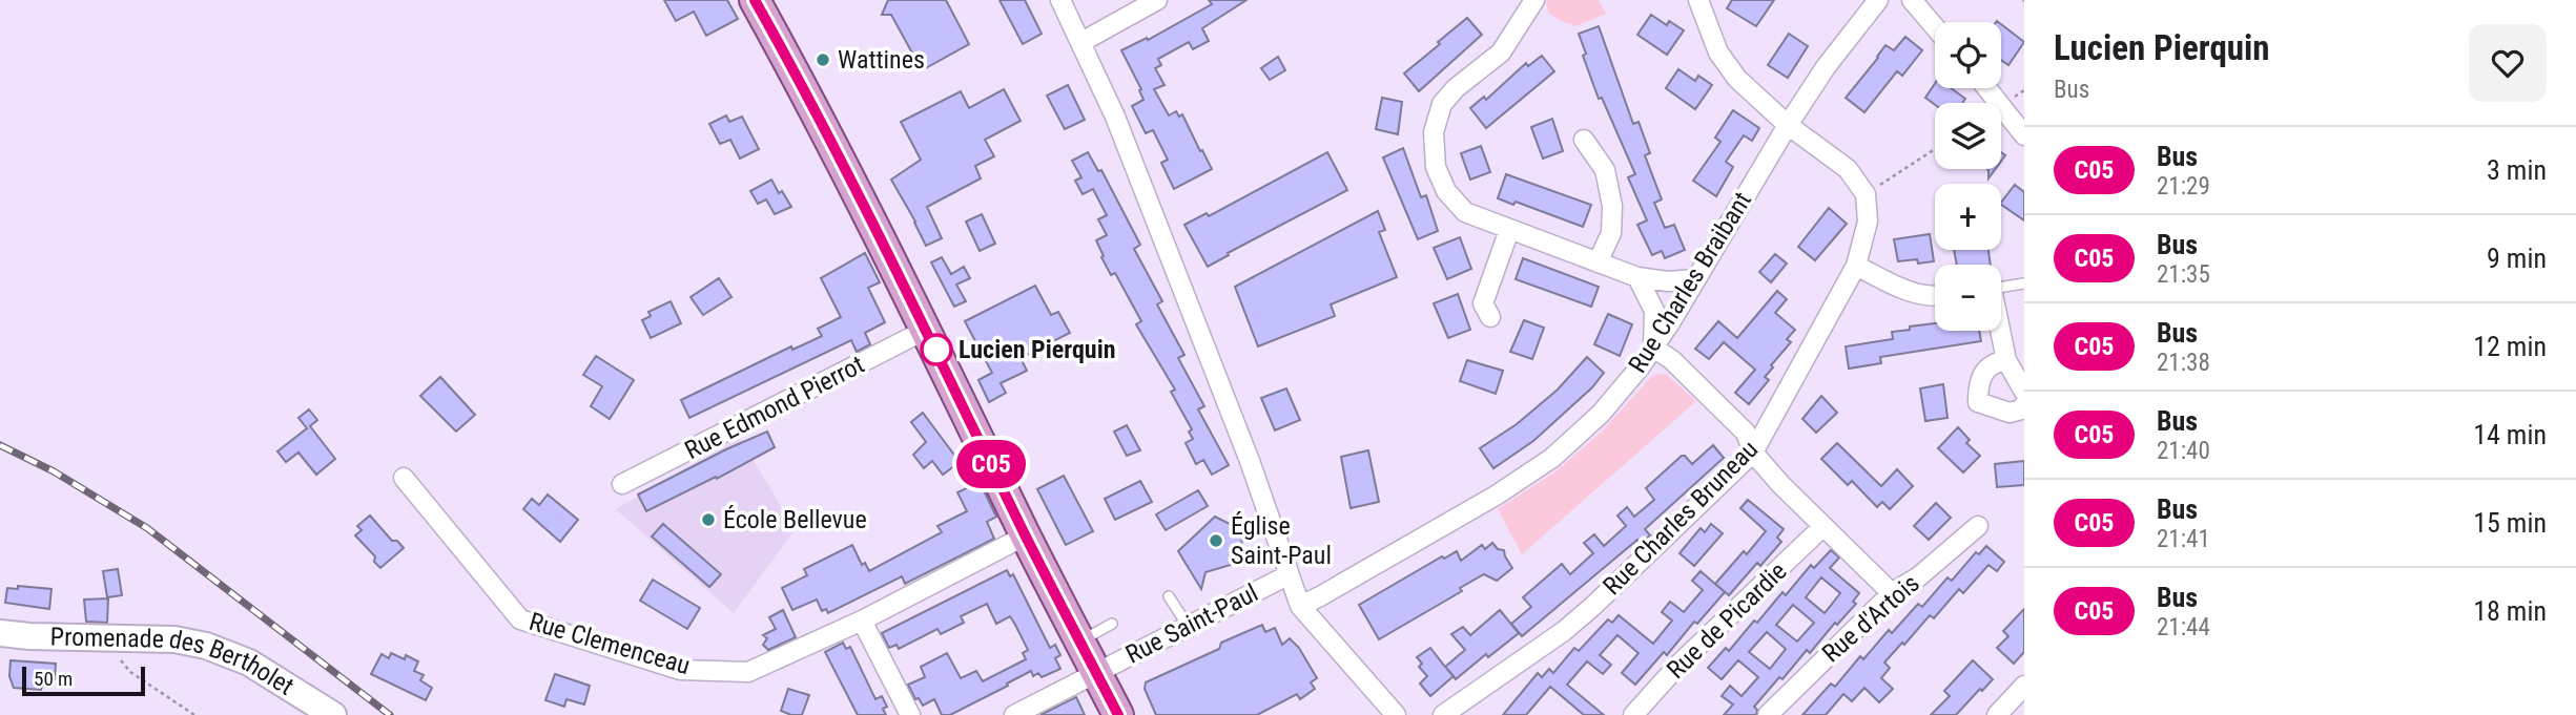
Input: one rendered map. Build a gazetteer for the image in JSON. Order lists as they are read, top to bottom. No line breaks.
{"streets":{"street":["Rue Charles Braibant","Rue Edmond Pierrot","Rue Charles Bruneau","Rue d'Artois","Rue de Picardie","Rue Saint-Paul","Rue Clemenceau","Promenade des Bertholet"]},"places":["Wattines","Lucien Pierquin","École Bellevue","Église Saint-Paul"],"lines":["bus line C05"],"scale_bar":"50 m","page":{"on_map":"C05","heading":["Lucien Pierquin","Bus"],"map_buttons":["+","−"],"list":[{"mark":"C05","name":"Bus","note":"21:29","value":"3 min"},{"mark":"C05","name":"Bus","note":"21:35","value":"9 min"},{"mark":"C05","name":"Bus","note":"21:38","value":"12 min"},{"mark":"C05","name":"Bus","note":"21:40","value":"14 min"},{"mark":"C05","name":"Bus","note":"21:41","value":"15 min"},{"mark":"C05","name":"Bus","note":"21:44","value":"18 min"}],"scale":"50 m"}}
